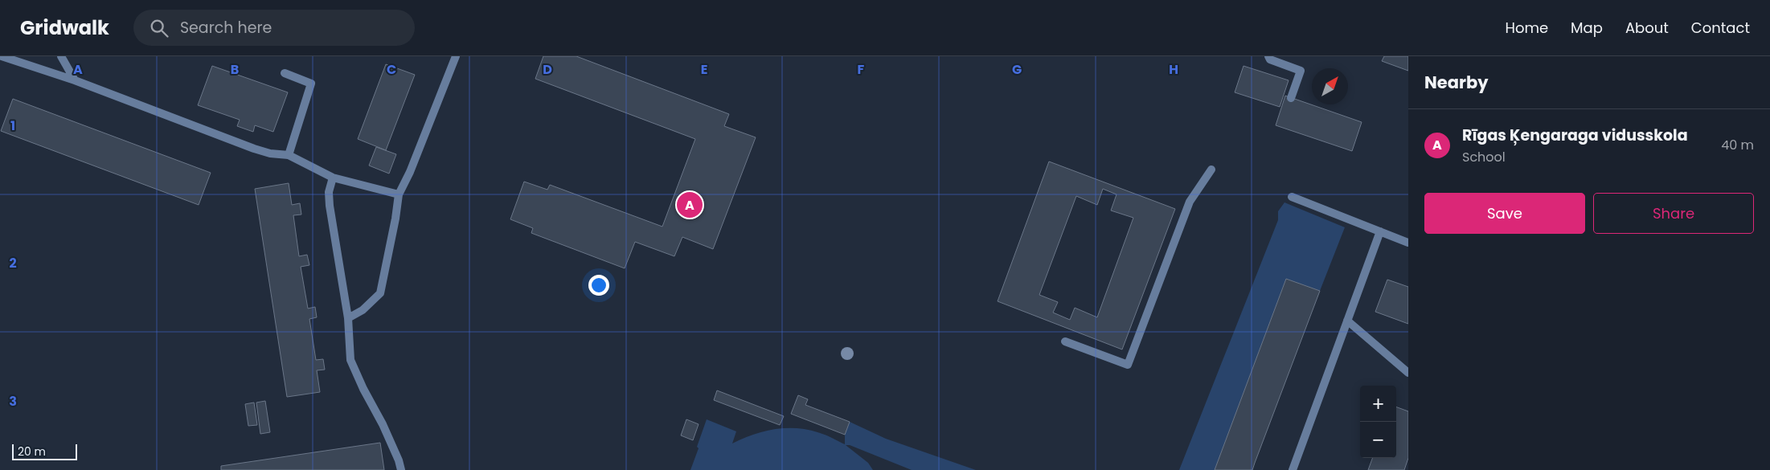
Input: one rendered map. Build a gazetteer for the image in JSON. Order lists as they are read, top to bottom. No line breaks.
{"scale_bar":"20 m","north":"top right","page":{"header":"Gridwalk","search":"Search here","nav":["Home","Map","About","Contact"],"heading":"Nearby","list":[{"mark":"A","name":"Rīgas Ķengaraga vidusskola","note":"School","value":"40 m"}],"buttons":["Save","Share"],"pins":"A","map_buttons":["+","−"],"scale":"20 m"},"grid":{"columns":["A","B","C","D","E","F","G","H"],"rows":["1","2","3"]}}
